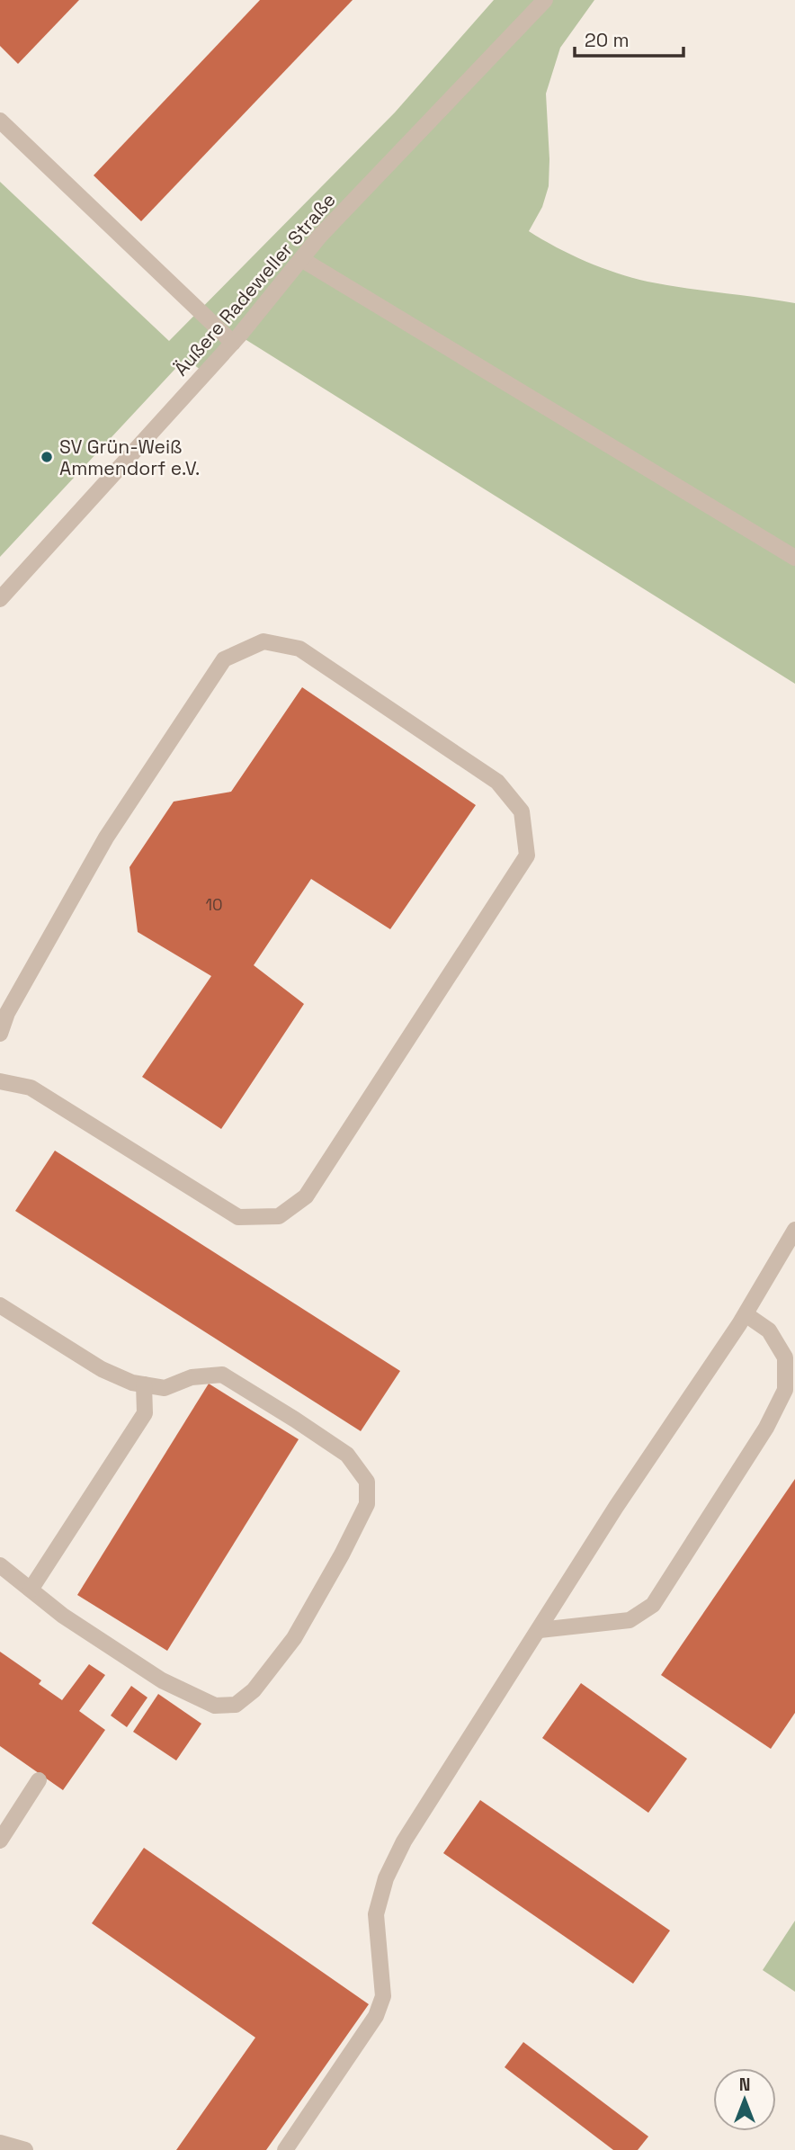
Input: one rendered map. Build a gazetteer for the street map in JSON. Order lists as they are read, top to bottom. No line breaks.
{"streets":{"street":["Äußere Radeweller Straße"]},"places":["SV Grün-Weiß Ammendorf e.V."],"house_numbers":["10"],"scale_bar":"20 m","north":"top"}
